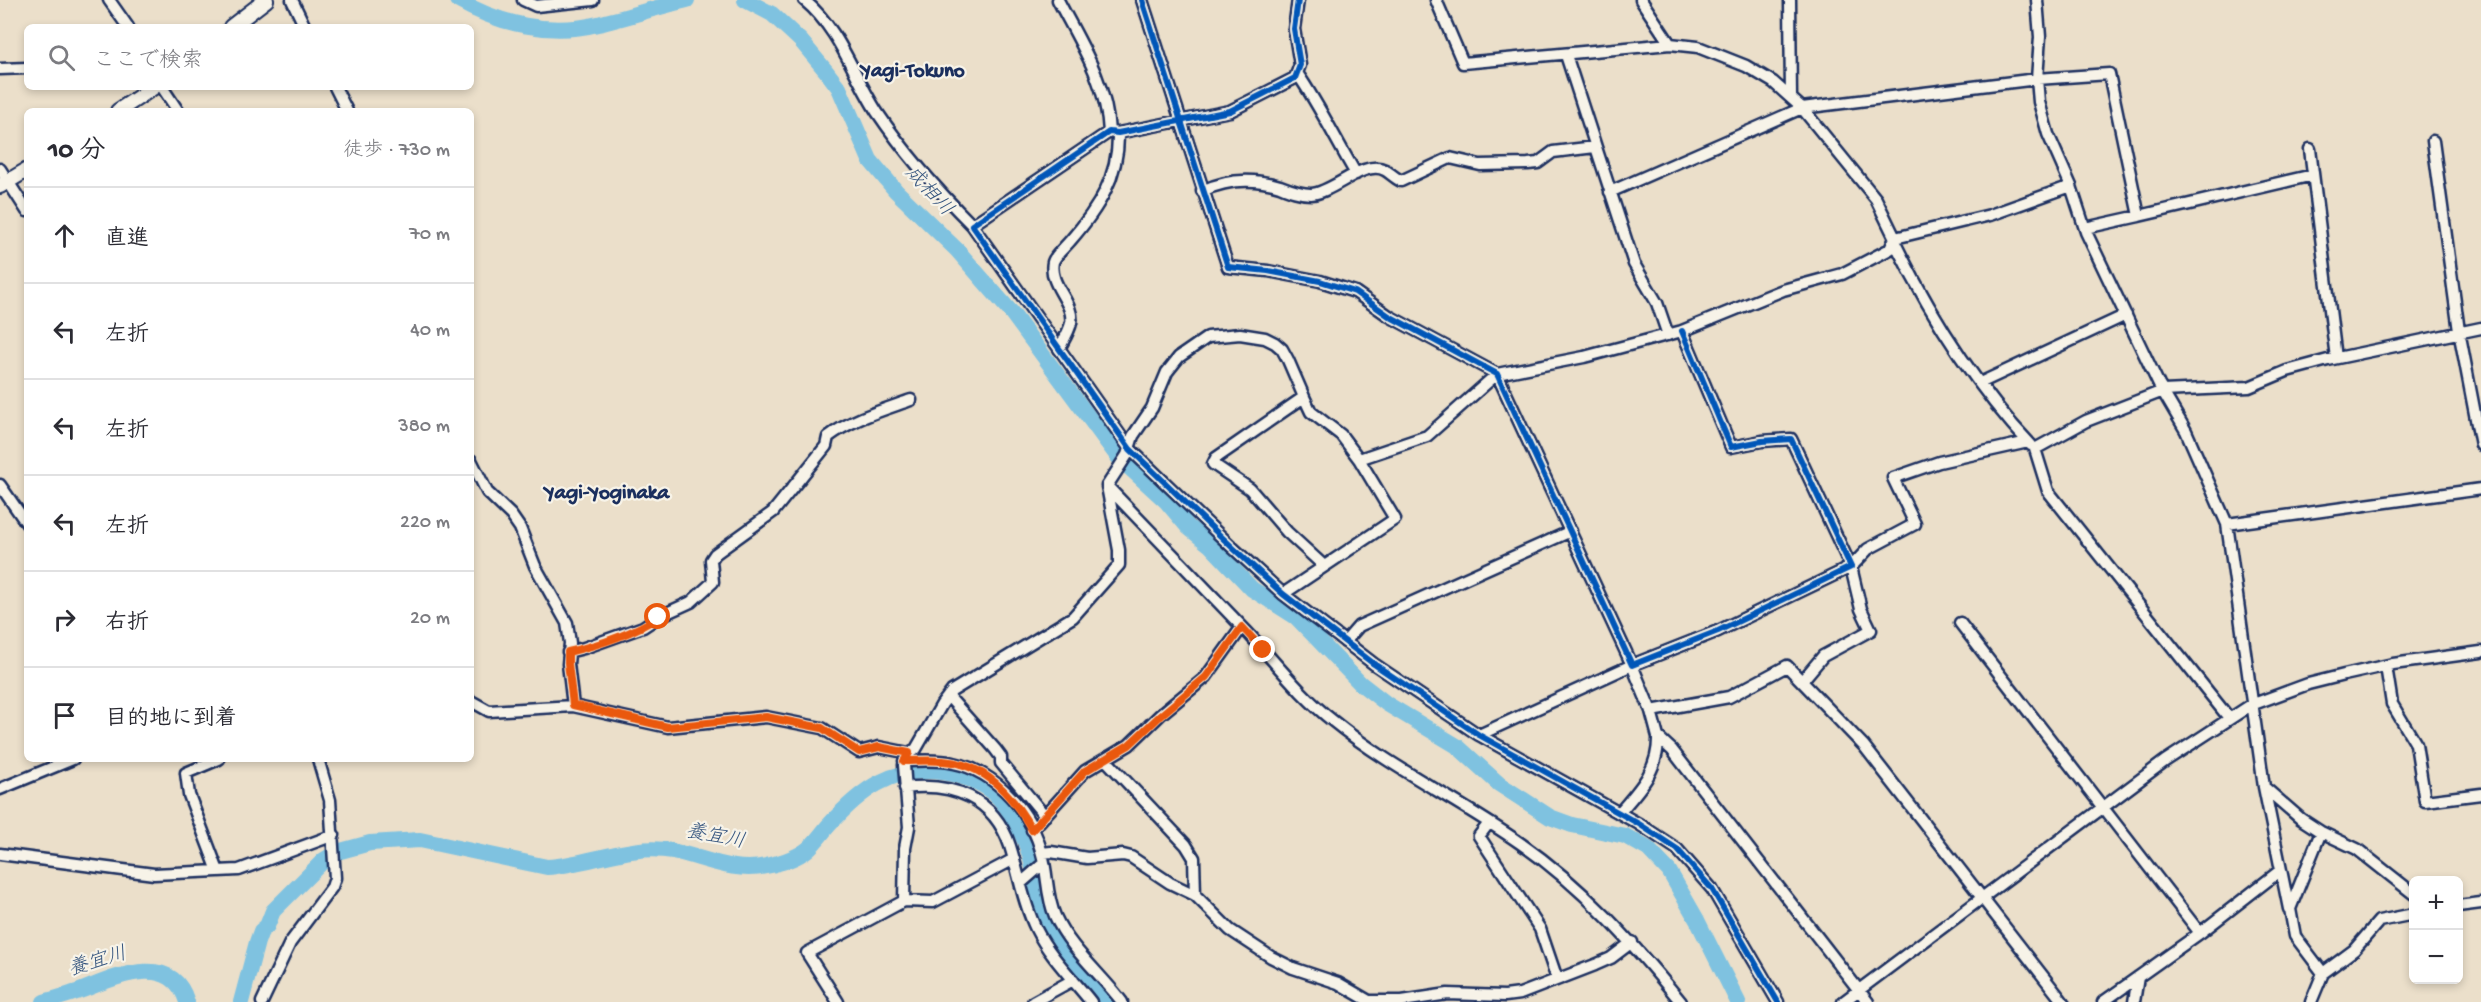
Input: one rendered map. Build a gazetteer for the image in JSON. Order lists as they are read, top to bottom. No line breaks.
{"districts":["Yagi-Tokuno","Yagi-Yoginaka"],"water":["成相川","養宜川"],"page":{"search":"ここで検索","heading":["10 分","徒歩 · 730 m"],"list":[["直進","70 m"],["左折","40 m"],["左折","380 m"],["左折","220 m"],["右折","20 m"],"目的地に到着"],"map_buttons":["+","−"]}}
